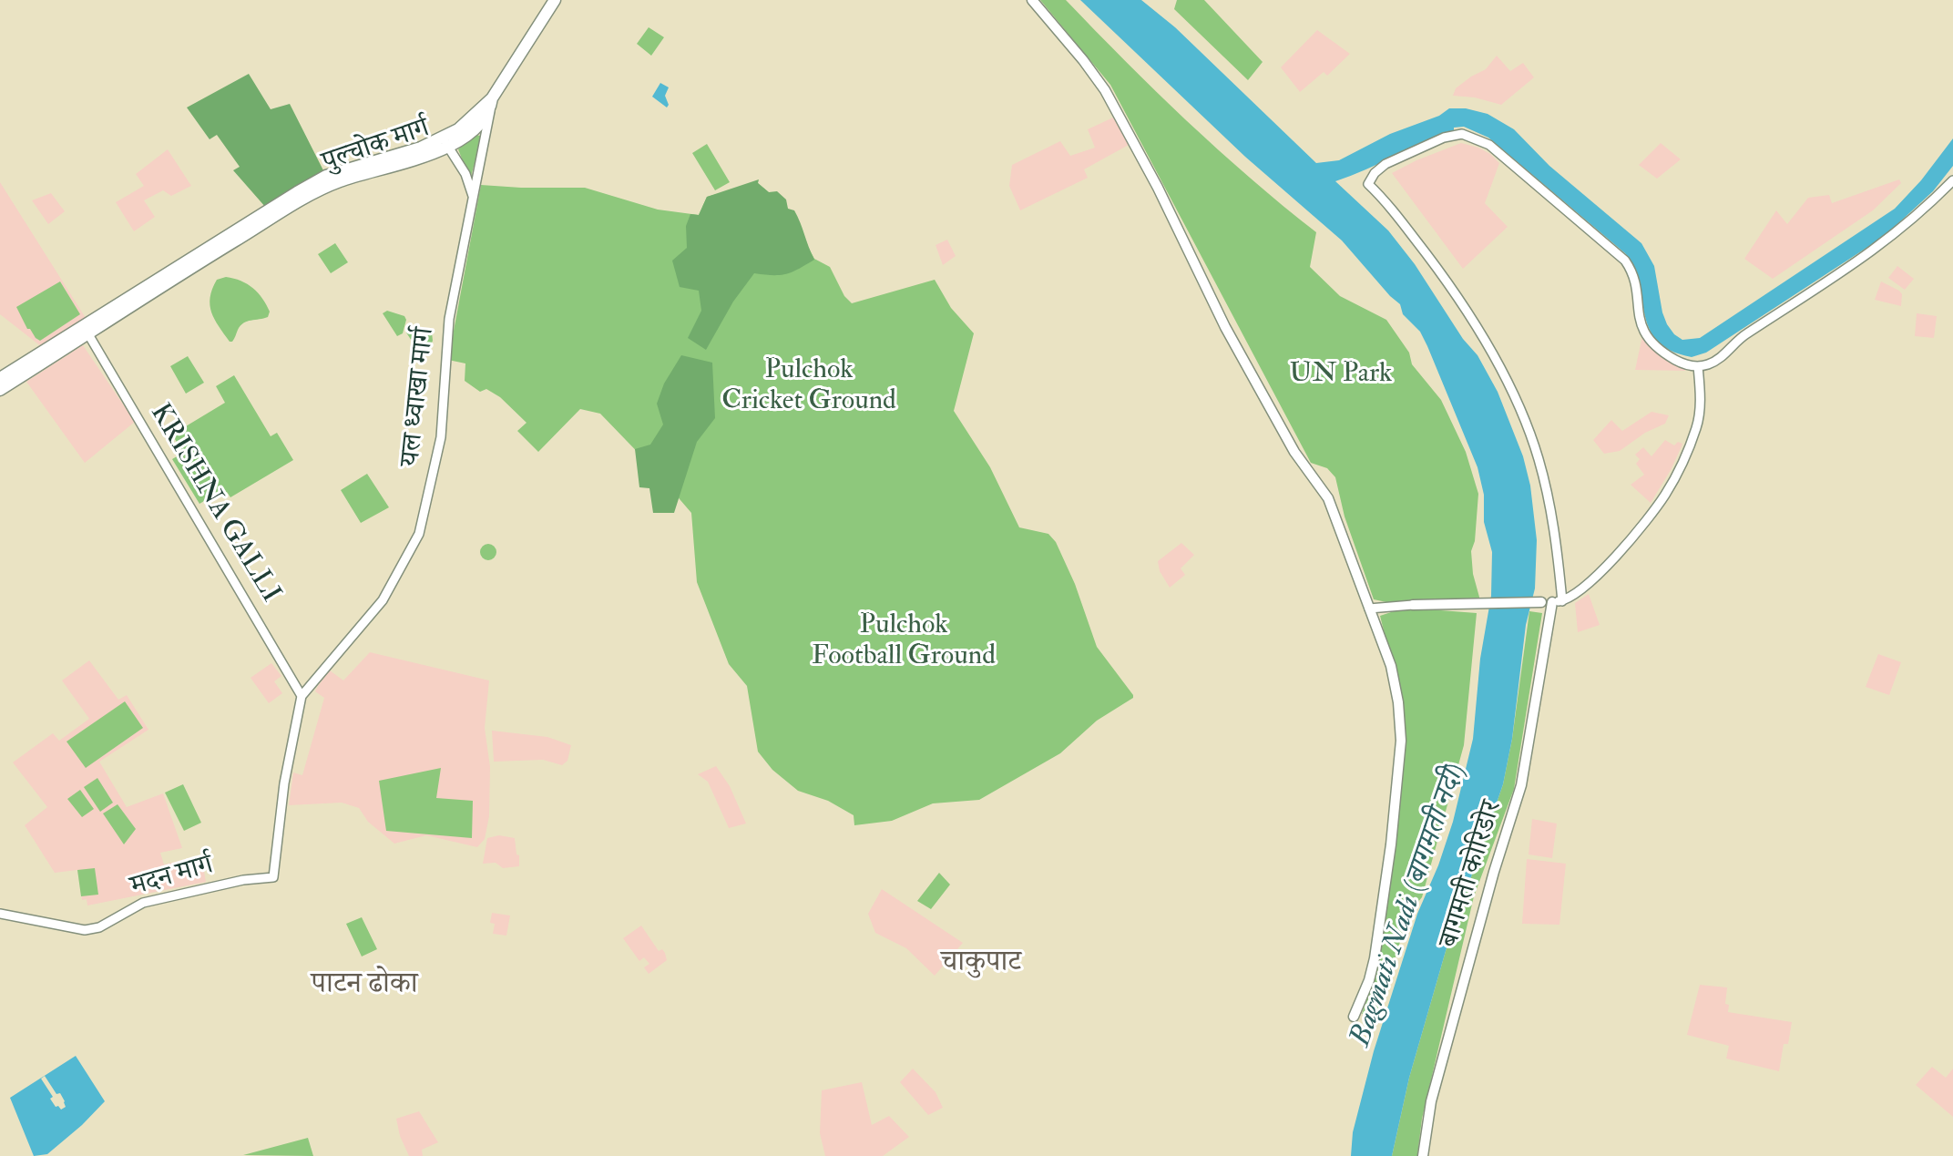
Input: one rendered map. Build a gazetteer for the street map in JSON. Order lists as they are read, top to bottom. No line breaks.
{"streets":{"main road":["पुल्चोक मार्ग","बागमती कोरिडोर"],"street":["यल ध्वाखा मार्ग","KRISHNA GALLI","मदन मार्ग"]},"crossings":[["पुल्चोक मार्ग","यल ध्वाखा मार्ग"],["पुल्चोक मार्ग","KRISHNA GALLI"],["यल ध्वाखा मार्ग","KRISHNA GALLI"],["यल ध्वाखा मार्ग","मदन मार्ग"],["KRISHNA GALLI","मदन मार्ग"]],"districts":["चाकुपाट","पाटन ढोका"],"water":["Bagmati Nadi (बागमती नदी)"],"parks":["Pulchok Cricket Ground","UN Park","Pulchok Football Ground"]}
